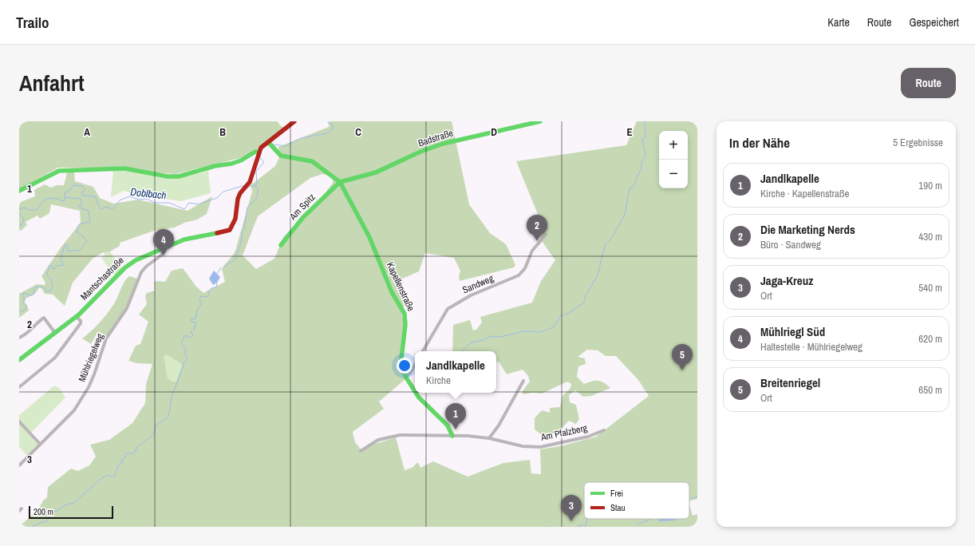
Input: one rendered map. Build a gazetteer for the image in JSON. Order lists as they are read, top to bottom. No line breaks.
{"streets":{"street":["Badstraße","Am Spitz","Mantschastraße","Sandweg","Kapellenstraße","Mühlriegelweg","Am Pfalzberg"]},"crossings":[["Badstraße","Am Spitz"],["Badstraße","Kapellenstraße"],["Am Spitz","Kapellenstraße"],["Mantschastraße","Mühlriegelweg"],["Kapellenstraße","Am Pfalzberg"]],"water":["Doblbach"],"legend":["Frei","Stau"],"scale_bar":"200 m","page":{"header":"Trailo","nav":["Karte","Route","Gespeichert"],"title":"Anfahrt","buttons":"Route","heading":["In der Nähe","5 Ergebnisse"],"map_buttons":["+","−"],"list":[{"mark":"1","name":"Jandlkapelle","note":"Kirche · Kapellenstraße","value":"190 m"},{"mark":"2","name":"Die Marketing Nerds","note":"Büro · Sandweg","value":"430 m"},{"mark":"3","name":"Jaga-Kreuz","note":"Ort","value":"540 m"},{"mark":"4","name":"Mühlriegl Süd","note":"Haltestelle · Mühlriegelweg","value":"620 m"},{"mark":"5","name":"Breitenriegel","note":"Ort","value":"650 m"}],"pins":["2","4","5","1","3"],"popup":["Jandlkapelle","Kirche"],"scale":"200 m"},"grid":{"columns":["A","B","C","D","E"],"rows":["1","2","3"]}}
